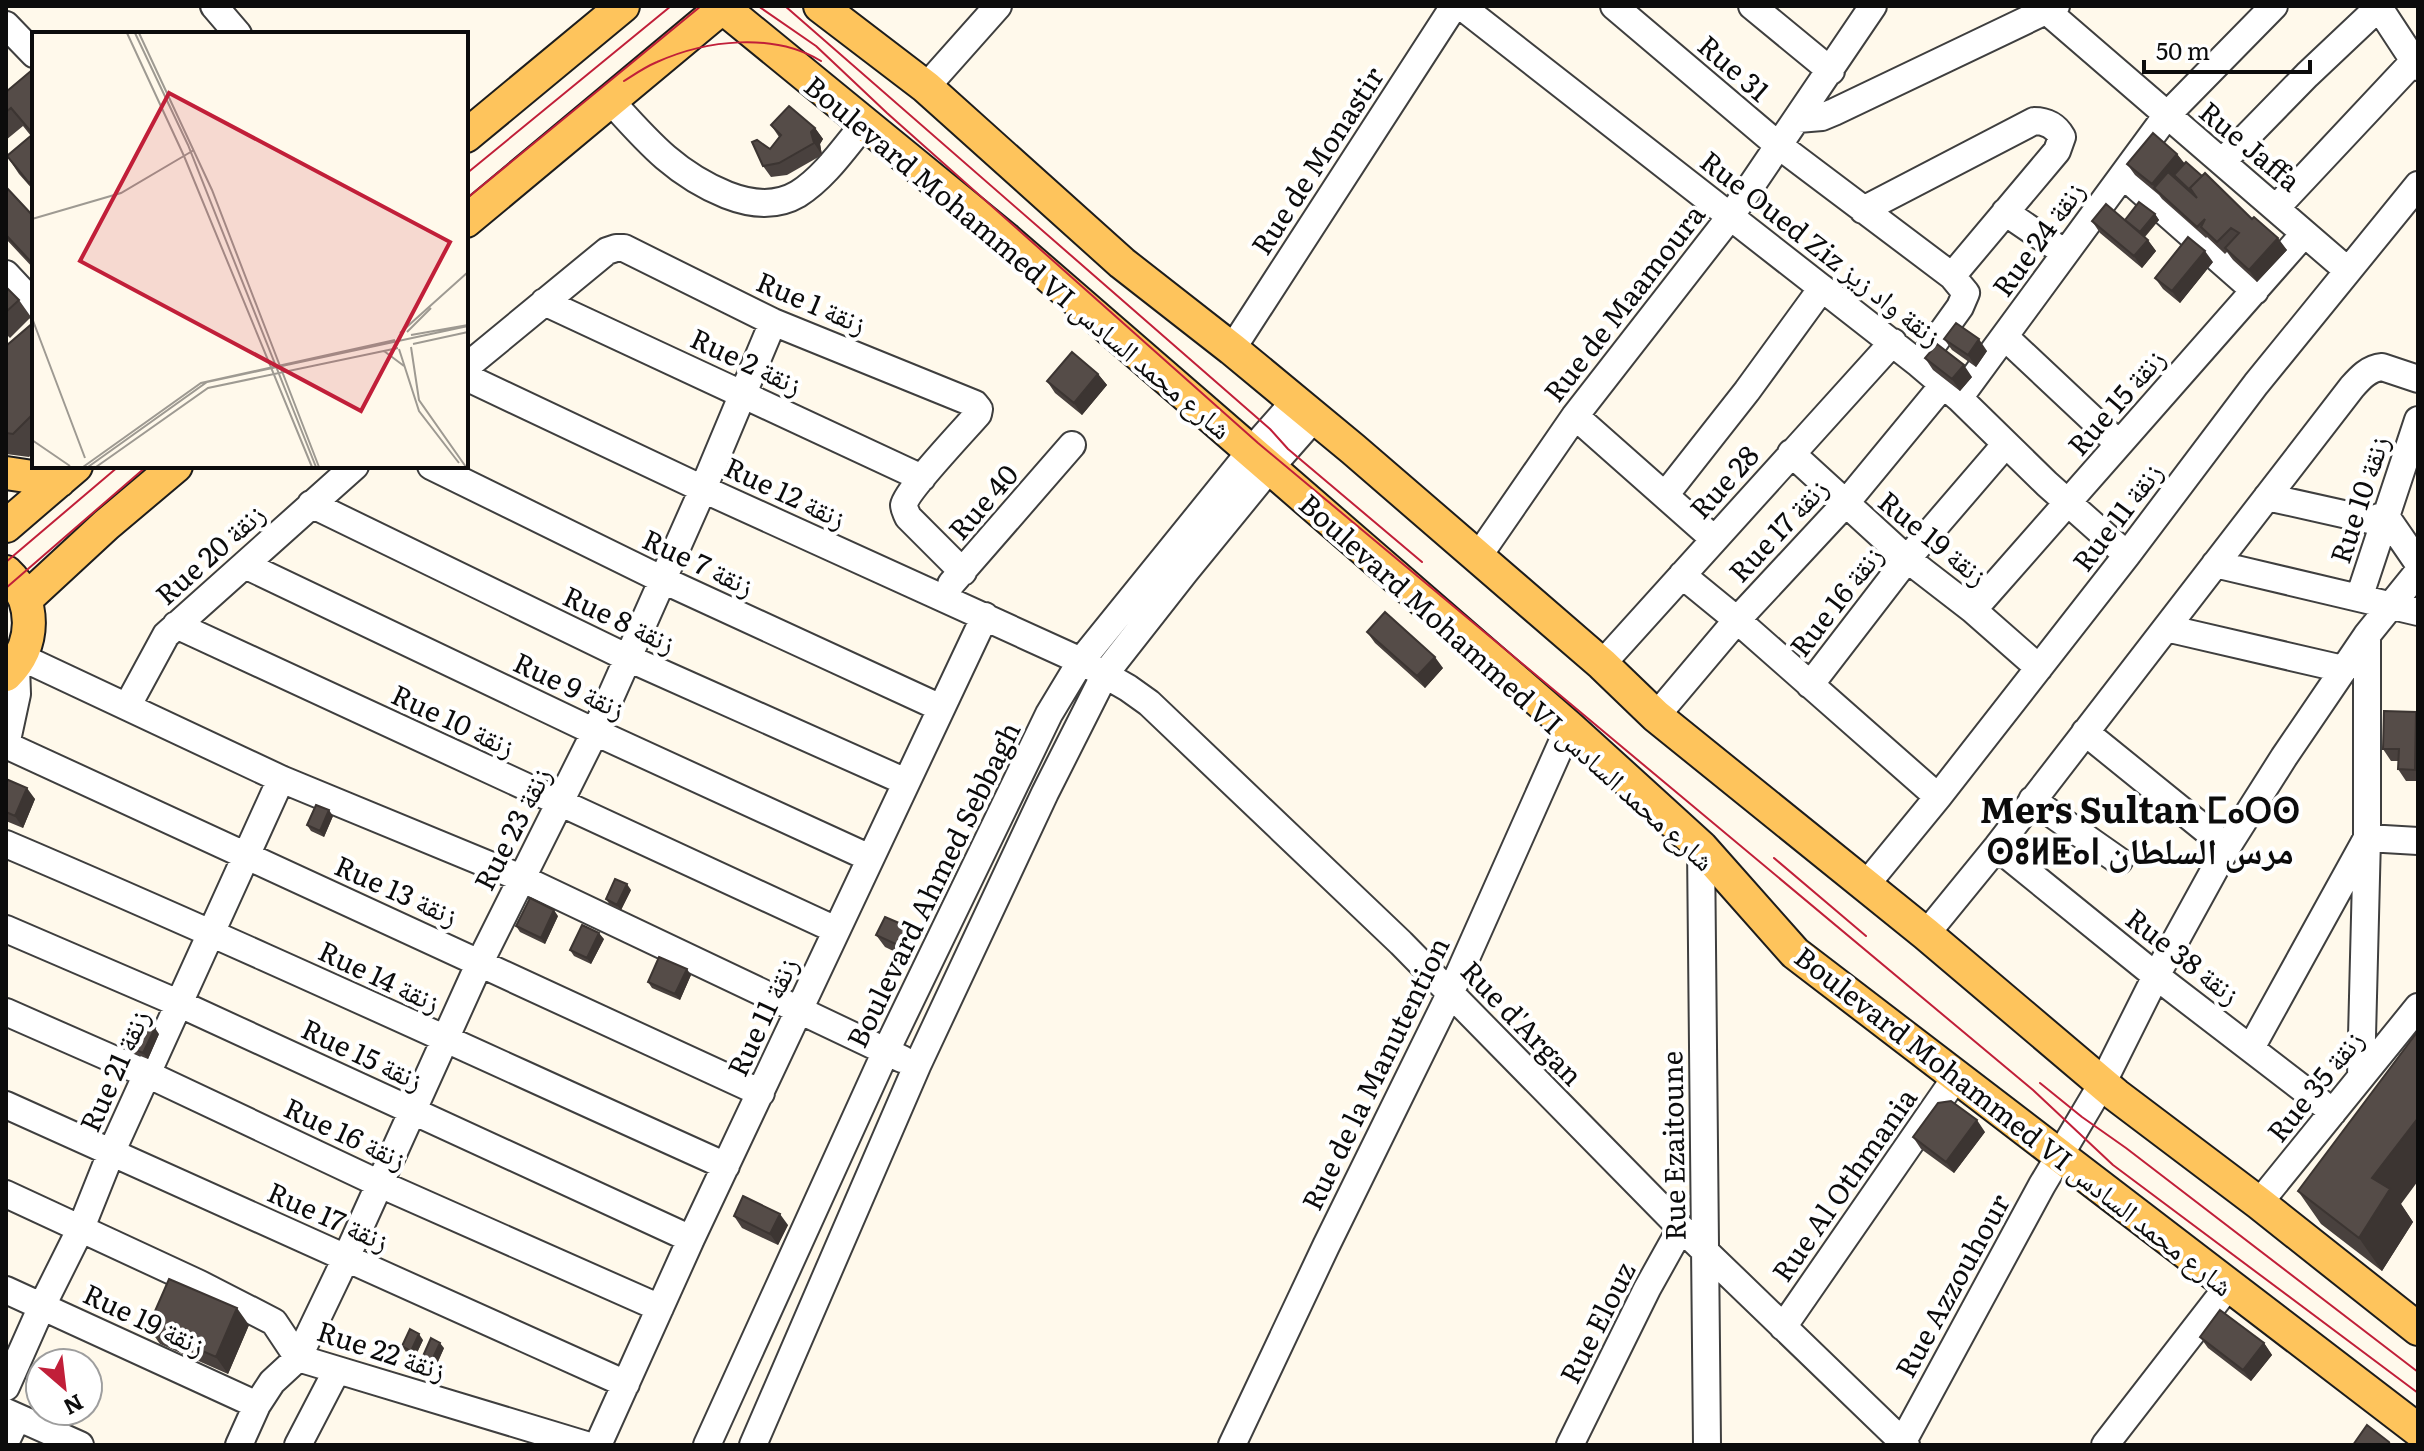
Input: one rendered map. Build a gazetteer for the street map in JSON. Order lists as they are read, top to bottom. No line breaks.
{"streets":{"main road":["Boulevard Mohammed VI شارع محمد السادس"],"street":["Rue 31","Rue Jaffa","Rue de Monastir","Rue 24 زنقة","Rue Oued Ziz زنقة واد زيز","Rue 1 زنقة","Rue de Maamoura","Rue 2 زنقة","Rue 15 زنقة","Rue 28","Rue 12 زنقة","Rue 10 زنقة","Rue 40","Rue 11 زنقة","Rue 17 زنقة","Rue 19 زنقة","Rue 20 زنقة","Rue 7 زنقة","Rue 16 زنقة","Rue 8 زنقة","Rue 9 زنقة","Rue 23 زنقة","Boulevard Ahmed Sebbagh","Rue 13 زنقة","Rue 38 زنقة","Rue 14 زنقة","Rue d'Argan","Rue 21 زنقة","Rue de la Manutention","Rue 35 زنقة","Rue Ezaitoune","Rue Al Othmania","Rue Azzouhour","Rue Elouz","Rue 22 زنقة"]},"crossings":[["Rue 31","Rue de Maamoura"],["Rue Jaffa","Rue 24 زنقة"],["Rue Jaffa","Rue 15 زنقة"],["Rue Jaffa","Rue 11 زنقة"],["Rue 24 زنقة","Rue Oued Ziz زنقة واد زيز"],["Rue 24 زنقة","Rue 17 زنقة"],["Rue Oued Ziz زنقة واد زيز","Rue de Maamoura"],["Rue Oued Ziz زنقة واد زيز","Rue 15 زنقة"],["Rue Oued Ziz زنقة واد زيز","Rue 28"],["Rue Oued Ziz زنقة واد زيز","Rue 11 زنقة"],["Rue Oued Ziz زنقة واد زيز","Rue 17 زنقة"],["Rue Oued Ziz زنقة واد زيز","Rue 16 زنقة"],["Boulevard Mohammed VI شارع محمد السادس","Boulevard Ahmed Sebbagh"],["Boulevard Mohammed VI شارع محمد السادس","Rue de la Manutention"],["Boulevard Mohammed VI شارع محمد السادس","Rue Ezaitoune"],["Boulevard Mohammed VI شارع محمد السادس","Rue Al Othmania"],["Boulevard Mohammed VI شارع محمد السادس","Rue Azzouhour"],["Rue 1 زنقة","Rue 2 زنقة"],["Rue 1 زنقة","Rue 23 زنقة"],["Rue 2 زنقة","Rue 23 زنقة"],["Rue 15 زنقة","Rue 11 زنقة"],["Rue 15 زنقة","Rue 19 زنقة"],["Rue 15 زنقة","Rue 23 زنقة"],["Rue 15 زنقة","Rue 21 زنقة"],["Rue 28","Rue 19 زنقة"],["Rue 12 زنقة","Rue 40"],["Rue 12 زنقة","Rue 11 زنقة"],["Rue 12 زنقة","Rue 23 زنقة"],["Rue 12 زنقة","Boulevard Ahmed Sebbagh"],["Rue 12 زنقة","Rue d'Argan"],["Rue 10 زنقة","Rue 11 زنقة"],["Rue 10 زنقة","Rue 20 زنقة"],["Rue 10 زنقة","Rue 23 زنقة"],["Rue 11 زنقة","Rue 17 زنقة"],["Rue 11 زنقة","Rue 19 زنقة"],["Rue 11 زنقة","Rue 7 زنقة"],["Rue 11 زنقة","Rue 16 زنقة"],["Rue 11 زنقة","Rue 8 زنقة"],["Rue 11 زنقة","Rue 9 زنقة"],["Rue 11 زنقة","Rue 13 زنقة"],["Rue 11 زنقة","Rue 14 زنقة"],["Rue 17 زنقة","Rue 19 زنقة"],["Rue 17 زنقة","Rue 23 زنقة"],["Rue 17 زنقة","Rue 21 زنقة"],["Rue 19 زنقة","Rue 16 زنقة"],["Rue 19 زنقة","Rue 21 زنقة"],["Rue 20 زنقة","Rue 8 زنقة"],["Rue 20 زنقة","Rue 9 زنقة"],["Rue 7 زنقة","Rue 23 زنقة"],["Rue 16 زنقة","Rue 23 زنقة"],["Rue 16 زنقة","Rue 21 زنقة"],["Rue 8 زنقة","Rue 23 زنقة"],["Rue 9 زنقة","Rue 23 زنقة"],["Rue 23 زنقة","Rue 13 زنقة"],["Rue 23 زنقة","Rue 14 زنقة"],["Rue 23 زنقة","Rue 22 زنقة"],["Boulevard Ahmed Sebbagh","Rue d'Argan"],["Rue 13 زنقة","Rue 21 زنقة"],["Rue 38 زنقة","Rue 35 زنقة"],["Rue 38 زنقة","Rue Azzouhour"],["Rue 14 زنقة","Rue 21 زنقة"],["Rue d'Argan","Rue de la Manutention"],["Rue d'Argan","Rue Ezaitoune"],["Rue d'Argan","Rue Al Othmania"],["Rue d'Argan","Rue Azzouhour"],["Rue d'Argan","Rue Elouz"],["Rue 21 زنقة","Rue 22 زنقة"]],"districts":["Mers Sultan ⵎⴰⵔⵙ ⵙⵓⵍⵟⴰⵏ مرس السلطان"],"scale_bar":"50 m","north":"bottom right"}
